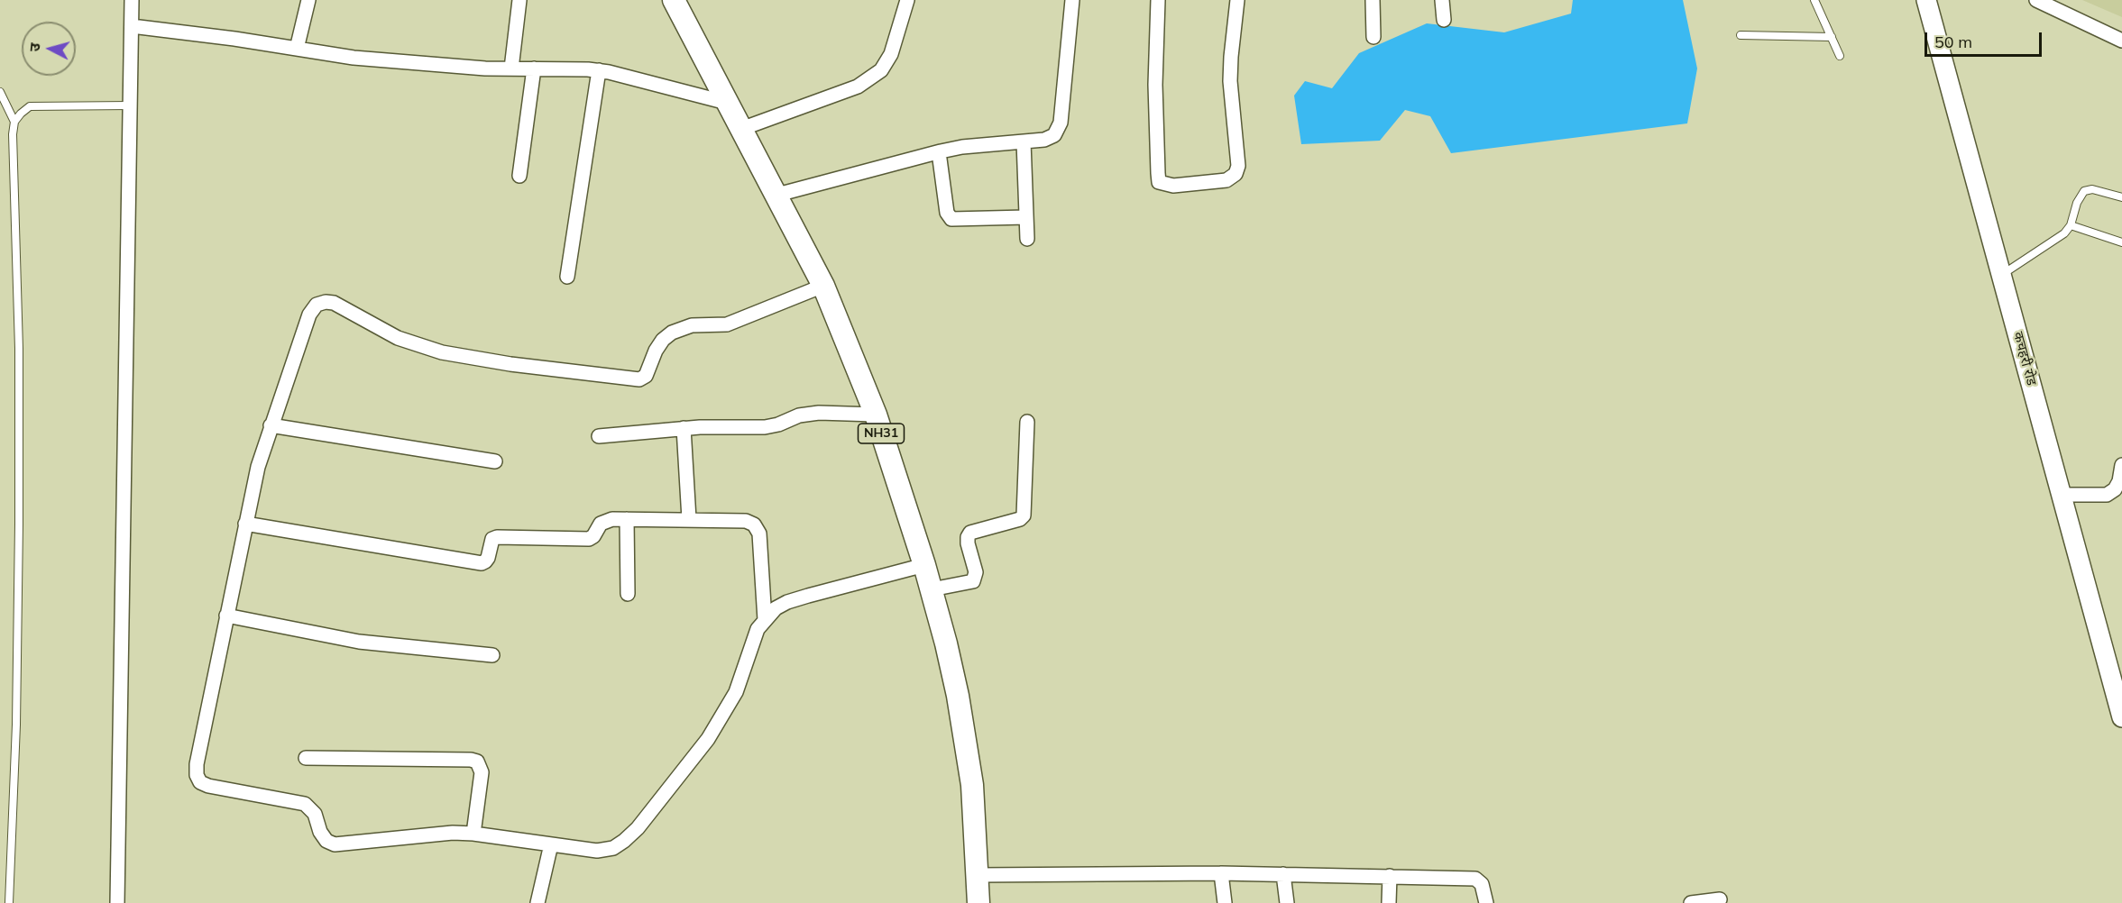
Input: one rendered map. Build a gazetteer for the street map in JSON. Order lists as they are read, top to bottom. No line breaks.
{"streets":{"highway":["NH31"],"main road":["कचहरी रोड"]},"scale_bar":"50 m","north":"left"}
